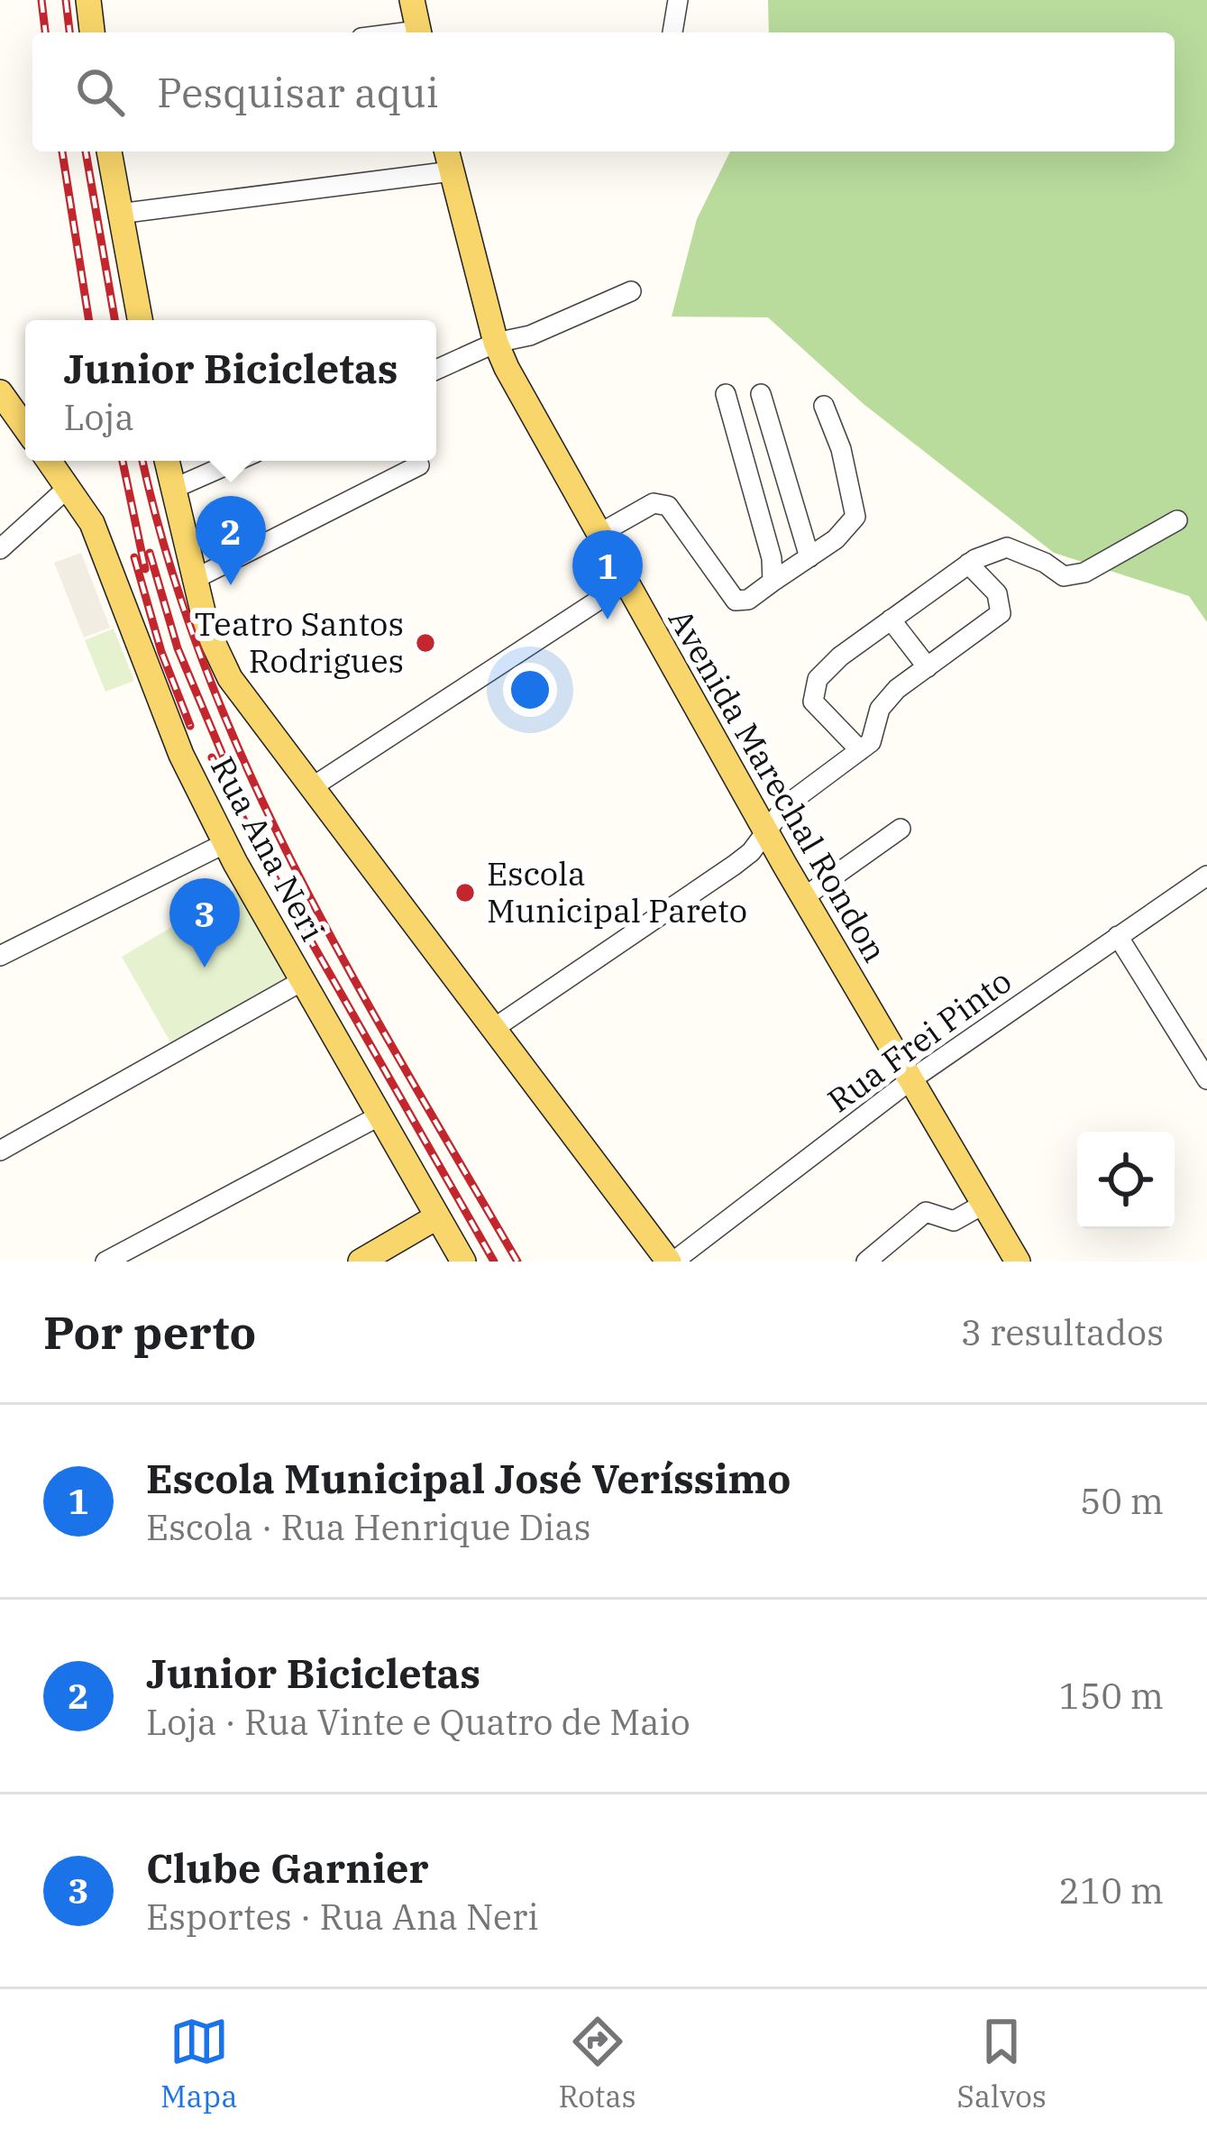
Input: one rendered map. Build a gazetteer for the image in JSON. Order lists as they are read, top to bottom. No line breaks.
{"streets":{"main road":["Avenida Marechal Rondon","Rua Ana Neri"],"street":["Rua Frei Pinto"]},"crossings":[["Avenida Marechal Rondon","Rua Frei Pinto"]],"places":["Teatro Santos Rodrigues","Escola Municipal Pareto"],"page":{"search":"Pesquisar aqui","popup":["Junior Bicicletas","Loja"],"pins":["2","1","3"],"heading":["Por perto","3 resultados"],"list":[{"mark":"1","name":"Escola Municipal José Veríssimo","note":"Escola · Rua Henrique Dias","value":"50 m"},{"mark":"2","name":"Junior Bicicletas","note":"Loja · Rua Vinte e Quatro de Maio","value":"150 m"},{"mark":"3","name":"Clube Garnier","note":"Esportes · Rua Ana Neri","value":"210 m"}],"nav":["Mapa","Rotas","Salvos"]}}
